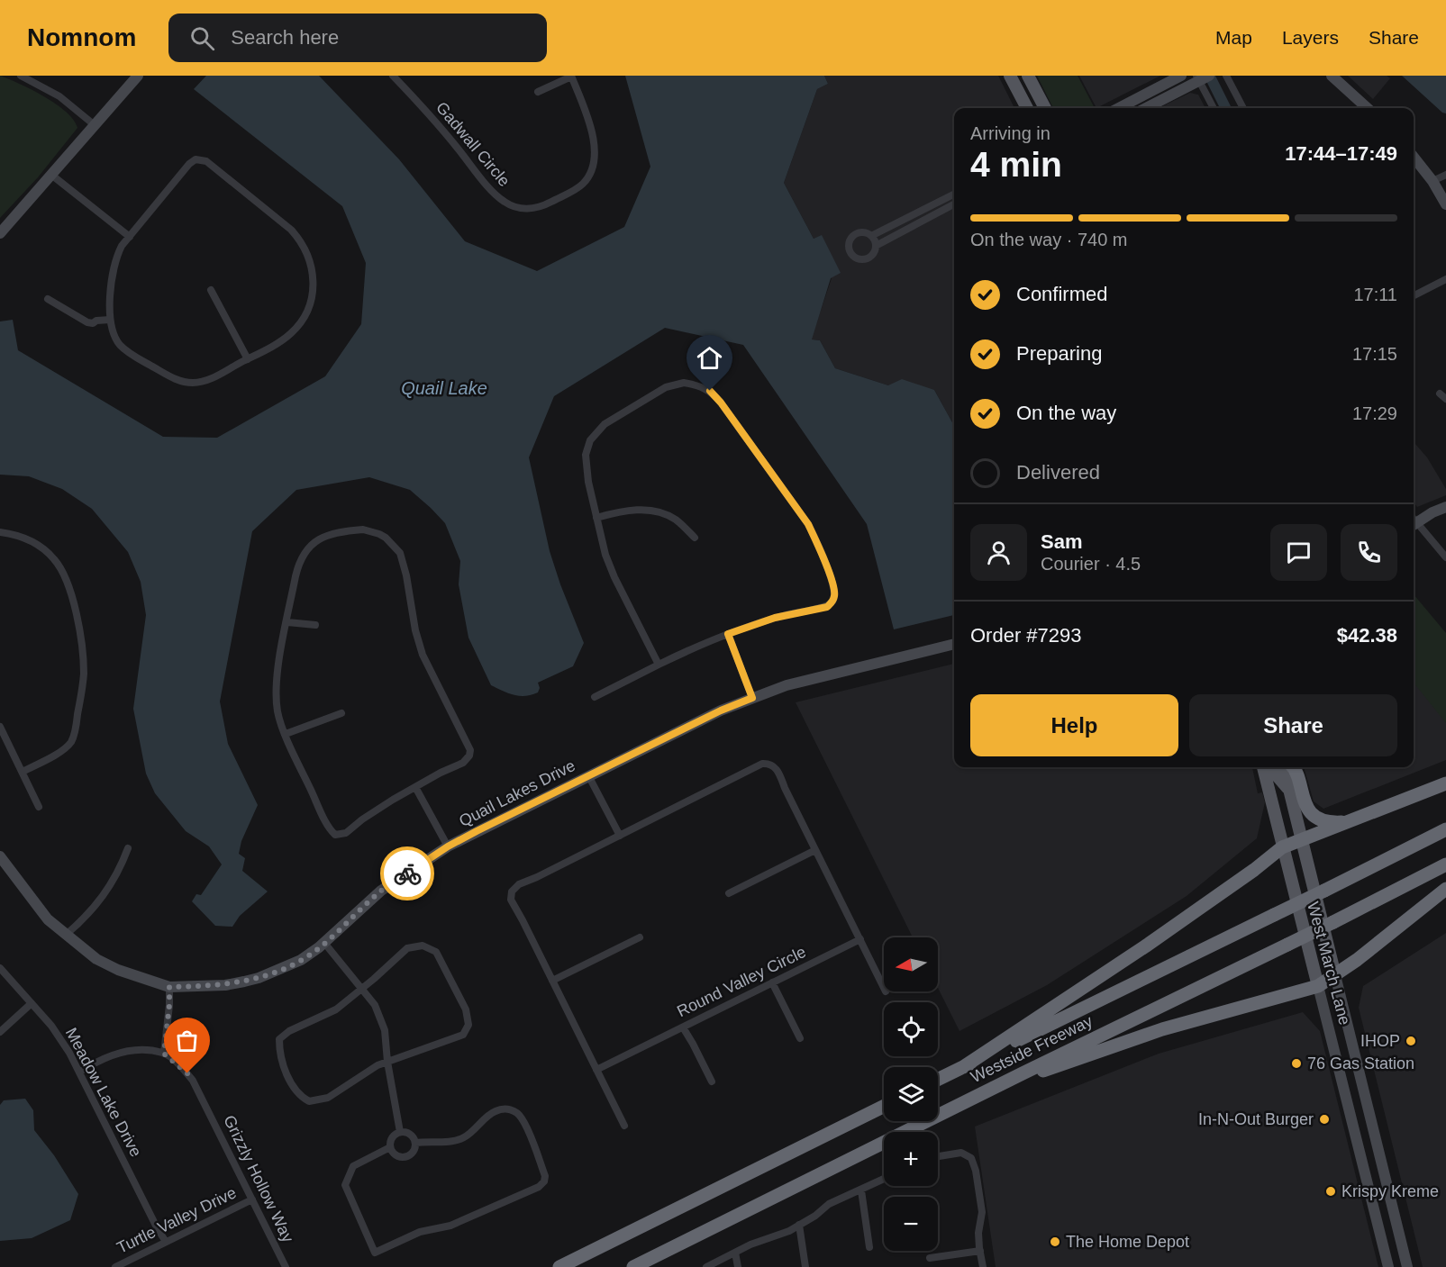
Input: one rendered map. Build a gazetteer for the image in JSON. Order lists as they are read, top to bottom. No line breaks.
{"streets":{"highway":["Westside Freeway"],"main road":["Quail Lakes Drive","West March Lane"],"street":["Gadwall Circle","Round Valley Circle","Meadow Lake Drive","Grizzly Hollow Way","Turtle Valley Drive"]},"crossings":[["Meadow Lake Drive","Turtle Valley Drive"],["Grizzly Hollow Way","Turtle Valley Drive"]],"water":["Quail Lake"],"places":["IHOP","76 Gas Station","In-N-Out Burger","Krispy Kreme","The Home Depot"],"north":"left","page":{"header":"Nomnom","search":"Search here","nav":["Map","Layers","Share"],"heading":["4 min","Arriving in","17:44–17:49"],"panel":["Sam","Courier · 4.5","Order #7293","$42.38"],"bar":"On the way · 740 m","list":[["Confirmed","17:11"],["Preparing","17:15"],["On the way","17:29"],"Delivered"],"buttons":["Help","Share"],"map_buttons":["+","−"]}}
